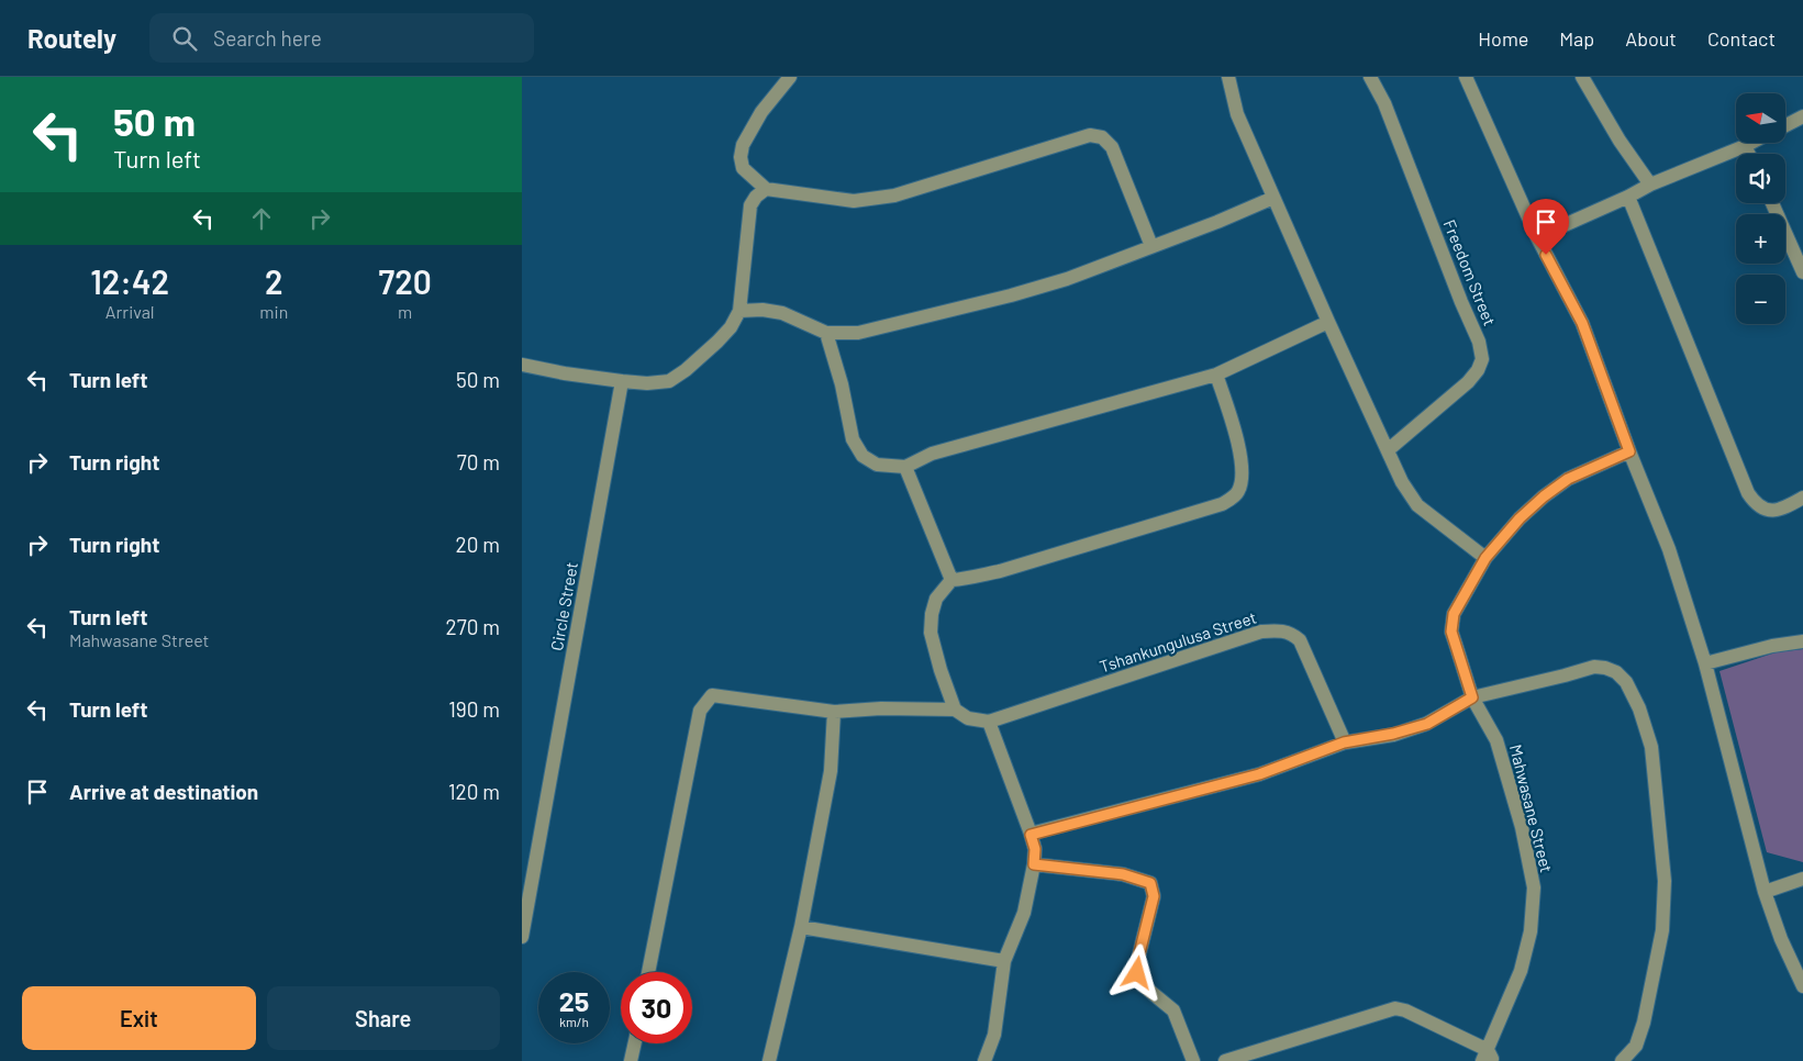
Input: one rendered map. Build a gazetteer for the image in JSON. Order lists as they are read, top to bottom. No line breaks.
{"streets":{"street":["Freedom Street","Circle Street","Tshankungulusa Street","Mahwasane Street"]},"north":"left","page":{"header":"Routely","search":"Search here","nav":["Home","Map","About","Contact"],"turn":["50 m","Turn left"],"map_buttons":["+","−"],"eta":["12:42","Arrival","2","min","720","m"],"list":[{"name":"Turn left","value":"50 m"},{"name":"Turn right","value":"70 m"},{"name":"Turn right","value":"20 m"},{"name":"Turn left","note":"Mahwasane Street","value":"270 m"},{"name":"Turn left","value":"190 m"},{"name":"Arrive at destination","value":"120 m"}],"speed":"25 km/h","limit":"30","buttons":["Exit","Share"]}}
